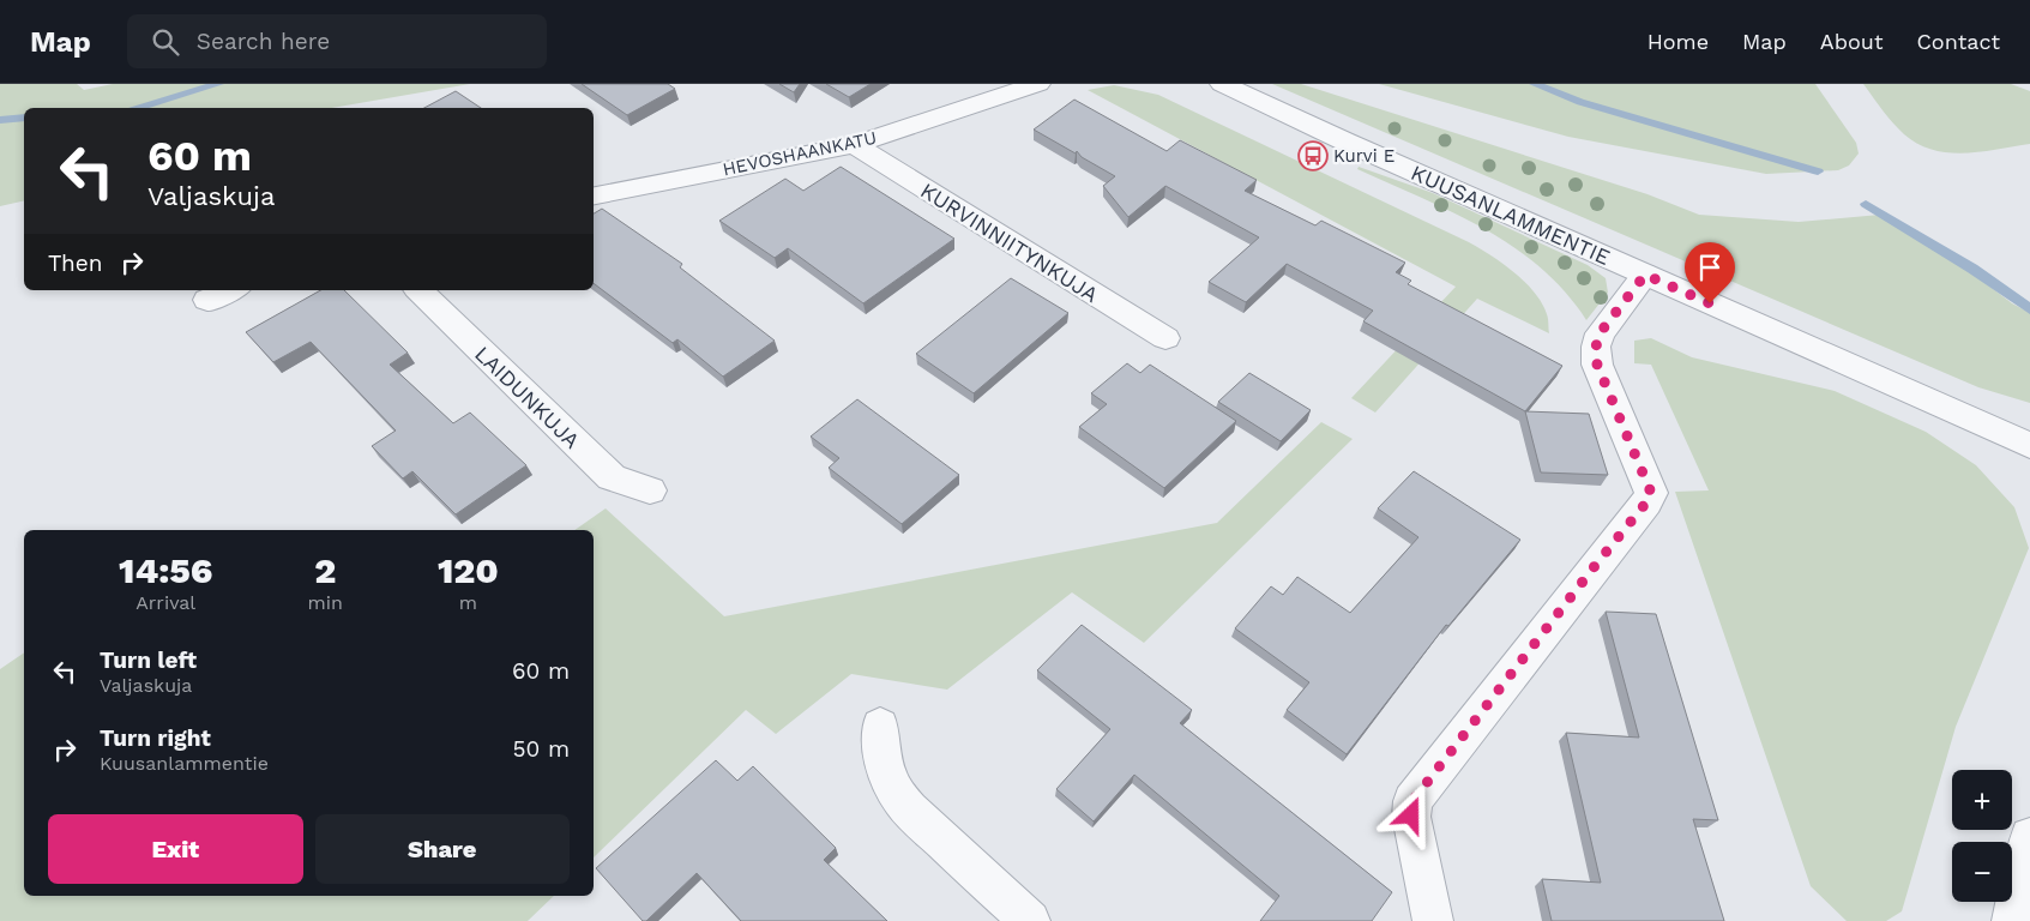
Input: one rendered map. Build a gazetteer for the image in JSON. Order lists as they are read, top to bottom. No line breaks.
{"streets":{"street":["HEVOSHAANKATU","KUUSANLAMMENTIE","KURVINNIITYNKUJA","LAIDUNKUJA"]},"crossings":[["HEVOSHAANKATU","KURVINNIITYNKUJA"]],"places":{"bus stop":["Kurvi E"]},"page":{"header":"Map","search":"Search here","nav":["Home","Map","About","Contact"],"turn":["60 m","Valjaskuja"],"then":"Then","eta":["14:56","Arrival","2","min","120","m"],"list":[{"name":"Turn left","note":"Valjaskuja","value":"60 m"},{"name":"Turn right","note":"Kuusanlammentie","value":"50 m"}],"map_buttons":["+","−"],"buttons":["Exit","Share"]}}
